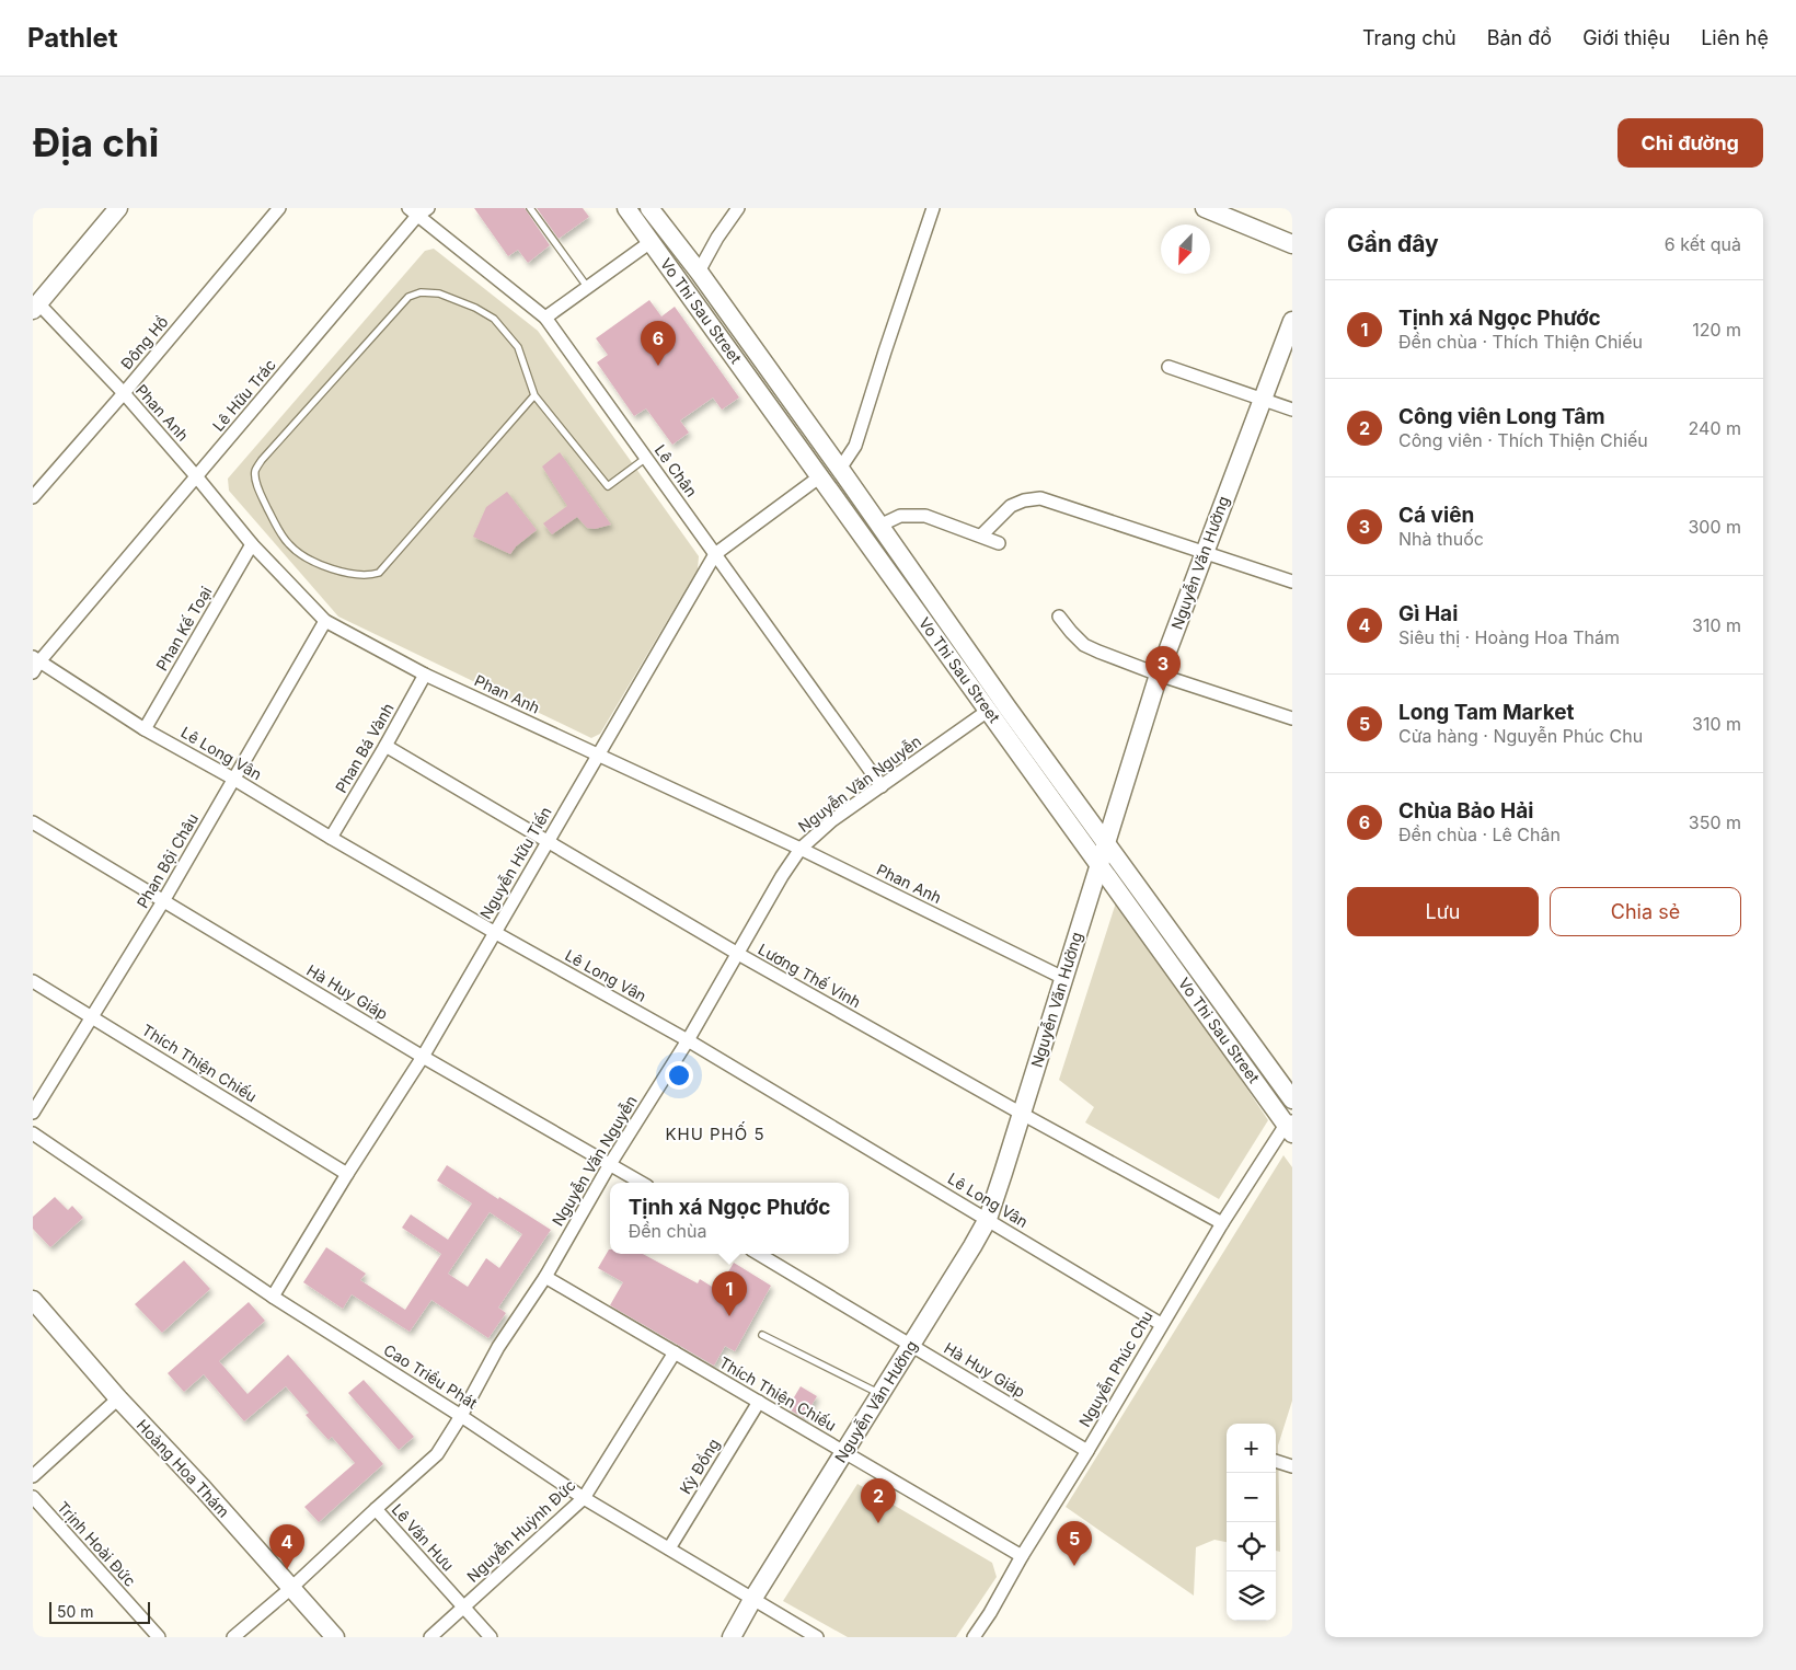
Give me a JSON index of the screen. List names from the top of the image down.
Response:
{
  "streets": {
    "main road": ["Vo Thi Sau Street", "Nguyễn Văn Hưởng", "Hoàng Hoa Thám"],
    "street": [
      "Đông Hồ",
      "Lê Hữu Trác",
      "Phan Anh",
      "Lê Chân",
      "Phan Kế Toại",
      "Phan Bá Vành",
      "Lê Long Vân",
      "Nguyễn Văn Nguyễn",
      "Phan Bội Châu",
      "Nguyễn Hữu Tiến",
      "Lương Thế Vinh",
      "Hà Huy Giáp",
      "Thích Thiện Chiếu",
      "Nguyễn Phúc Chu",
      "Cao Triều Phát",
      "Kỳ Đồng",
      "Nguyễn Huỳnh Đức",
      "Lê Văn Hưu",
      "Trịnh Hoài Đức"
    ]
  },
  "crossings": [
    ["Vo Thi Sau Street", "Nguyễn Văn Hưởng"],
    ["Vo Thi Sau Street", "Nguyễn Văn Nguyễn"],
    ["Vo Thi Sau Street", "Nguyễn Hữu Tiến"],
    ["Vo Thi Sau Street", "Nguyễn Phúc Chu"],
    ["Đông Hồ", "Phan Anh"],
    ["Lê Hữu Trác", "Phan Anh"],
    ["Lê Hữu Trác", "Lê Chân"],
    ["Lê Hữu Trác", "Lê Long Vân"],
    ["Phan Anh", "Nguyễn Văn Hưởng"],
    ["Phan Anh", "Phan Kế Toại"],
    ["Phan Anh", "Phan Bá Vành"],
    ["Phan Anh", "Nguyễn Văn Nguyễn"],
    ["Phan Anh", "Phan Bội Châu"],
    ["Phan Anh", "Nguyễn Hữu Tiến"],
    ["Lê Chân", "Nguyễn Văn Nguyễn"],
    ["Lê Chân", "Nguyễn Hữu Tiến"],
    ["Nguyễn Văn Hưởng", "Lê Long Vân"],
    ["Nguyễn Văn Hưởng", "Lương Thế Vinh"],
    ["Nguyễn Văn Hưởng", "Hà Huy Giáp"],
    ["Nguyễn Văn Hưởng", "Thích Thiện Chiếu"],
    ["Nguyễn Văn Hưởng", "Cao Triều Phát"],
    ["Phan Kế Toại", "Lê Long Vân"],
    ["Phan Bá Vành", "Lê Long Vân"],
    ["Phan Bá Vành", "Lương Thế Vinh"],
    ["Lê Long Vân", "Nguyễn Văn Nguyễn"],
    ["Lê Long Vân", "Phan Bội Châu"],
    ["Lê Long Vân", "Nguyễn Hữu Tiến"],
    ["Lê Long Vân", "Nguyễn Phúc Chu"],
    ["Nguyễn Văn Nguyễn", "Lương Thế Vinh"],
    ["Nguyễn Văn Nguyễn", "Hà Huy Giáp"],
    ["Nguyễn Văn Nguyễn", "Thích Thiện Chiếu"],
    ["Nguyễn Văn Nguyễn", "Cao Triều Phát"],
    ["Nguyễn Văn Nguyễn", "Hoàng Hoa Thám"],
    ["Nguyễn Văn Nguyễn", "Lê Văn Hưu"],
    ["Phan Bội Châu", "Hà Huy Giáp"],
    ["Phan Bội Châu", "Thích Thiện Chiếu"],
    ["Nguyễn Hữu Tiến", "Lương Thế Vinh"],
    ["Nguyễn Hữu Tiến", "Hà Huy Giáp"],
    ["Nguyễn Hữu Tiến", "Thích Thiện Chiếu"],
    ["Nguyễn Hữu Tiến", "Cao Triều Phát"],
    ["Lương Thế Vinh", "Nguyễn Phúc Chu"],
    ["Hà Huy Giáp", "Nguyễn Phúc Chu"],
    ["Thích Thiện Chiếu", "Nguyễn Phúc Chu"],
    ["Thích Thiện Chiếu", "Kỳ Đồng"],
    ["Thích Thiện Chiếu", "Nguyễn Huỳnh Đức"],
    ["Cao Triều Phát", "Kỳ Đồng"],
    ["Cao Triều Phát", "Nguyễn Huỳnh Đức"],
    ["Nguyễn Huỳnh Đức", "Lê Văn Hưu"]
  ],
  "districts": ["KHU PHỐ 5"],
  "scale_bar": "50 m",
  "north": "bottom left",
  "page": {
    "header": "Pathlet",
    "nav": [
      "Trang chủ",
      "Bản đồ",
      "Giới thiệu",
      "Liên hệ"
    ],
    "buttons": [
      "Chỉ đường",
      ["Lưu", "Chia sẻ"]
    ],
    "title": "Địa chỉ",
    "heading": ["Gần đây", "6 kết quả"],
    "list": [
      {
        "mark": "1",
        "name": "Tịnh xá Ngọc Phước",
        "note": "Đền chùa · Thích Thiện Chiếu",
        "value": "120 m"
      },
      {
        "mark": "2",
        "name": "Công viên Long Tâm",
        "note": "Công viên · Thích Thiện Chiếu",
        "value": "240 m"
      },
      {
        "mark": "3",
        "name": "Cá viên",
        "note": "Nhà thuốc",
        "value": "300 m"
      },
      {
        "mark": "4",
        "name": "Gì Hai",
        "note": "Siêu thị · Hoàng Hoa Thám",
        "value": "310 m"
      },
      {
        "mark": "5",
        "name": "Long Tam Market",
        "note": "Cửa hàng · Nguyễn Phúc Chu",
        "value": "310 m"
      },
      {
        "mark": "6",
        "name": "Chùa Bảo Hải",
        "note": "Đền chùa · Lê Chân",
        "value": "350 m"
      }
    ],
    "pins": [
      "6",
      "3",
      "1",
      "2",
      "5",
      "4"
    ],
    "popup": ["Tịnh xá Ngọc Phước", "Đền chùa"],
    "map_buttons": ["+", "−"],
    "scale": "50 m"
  }
}
